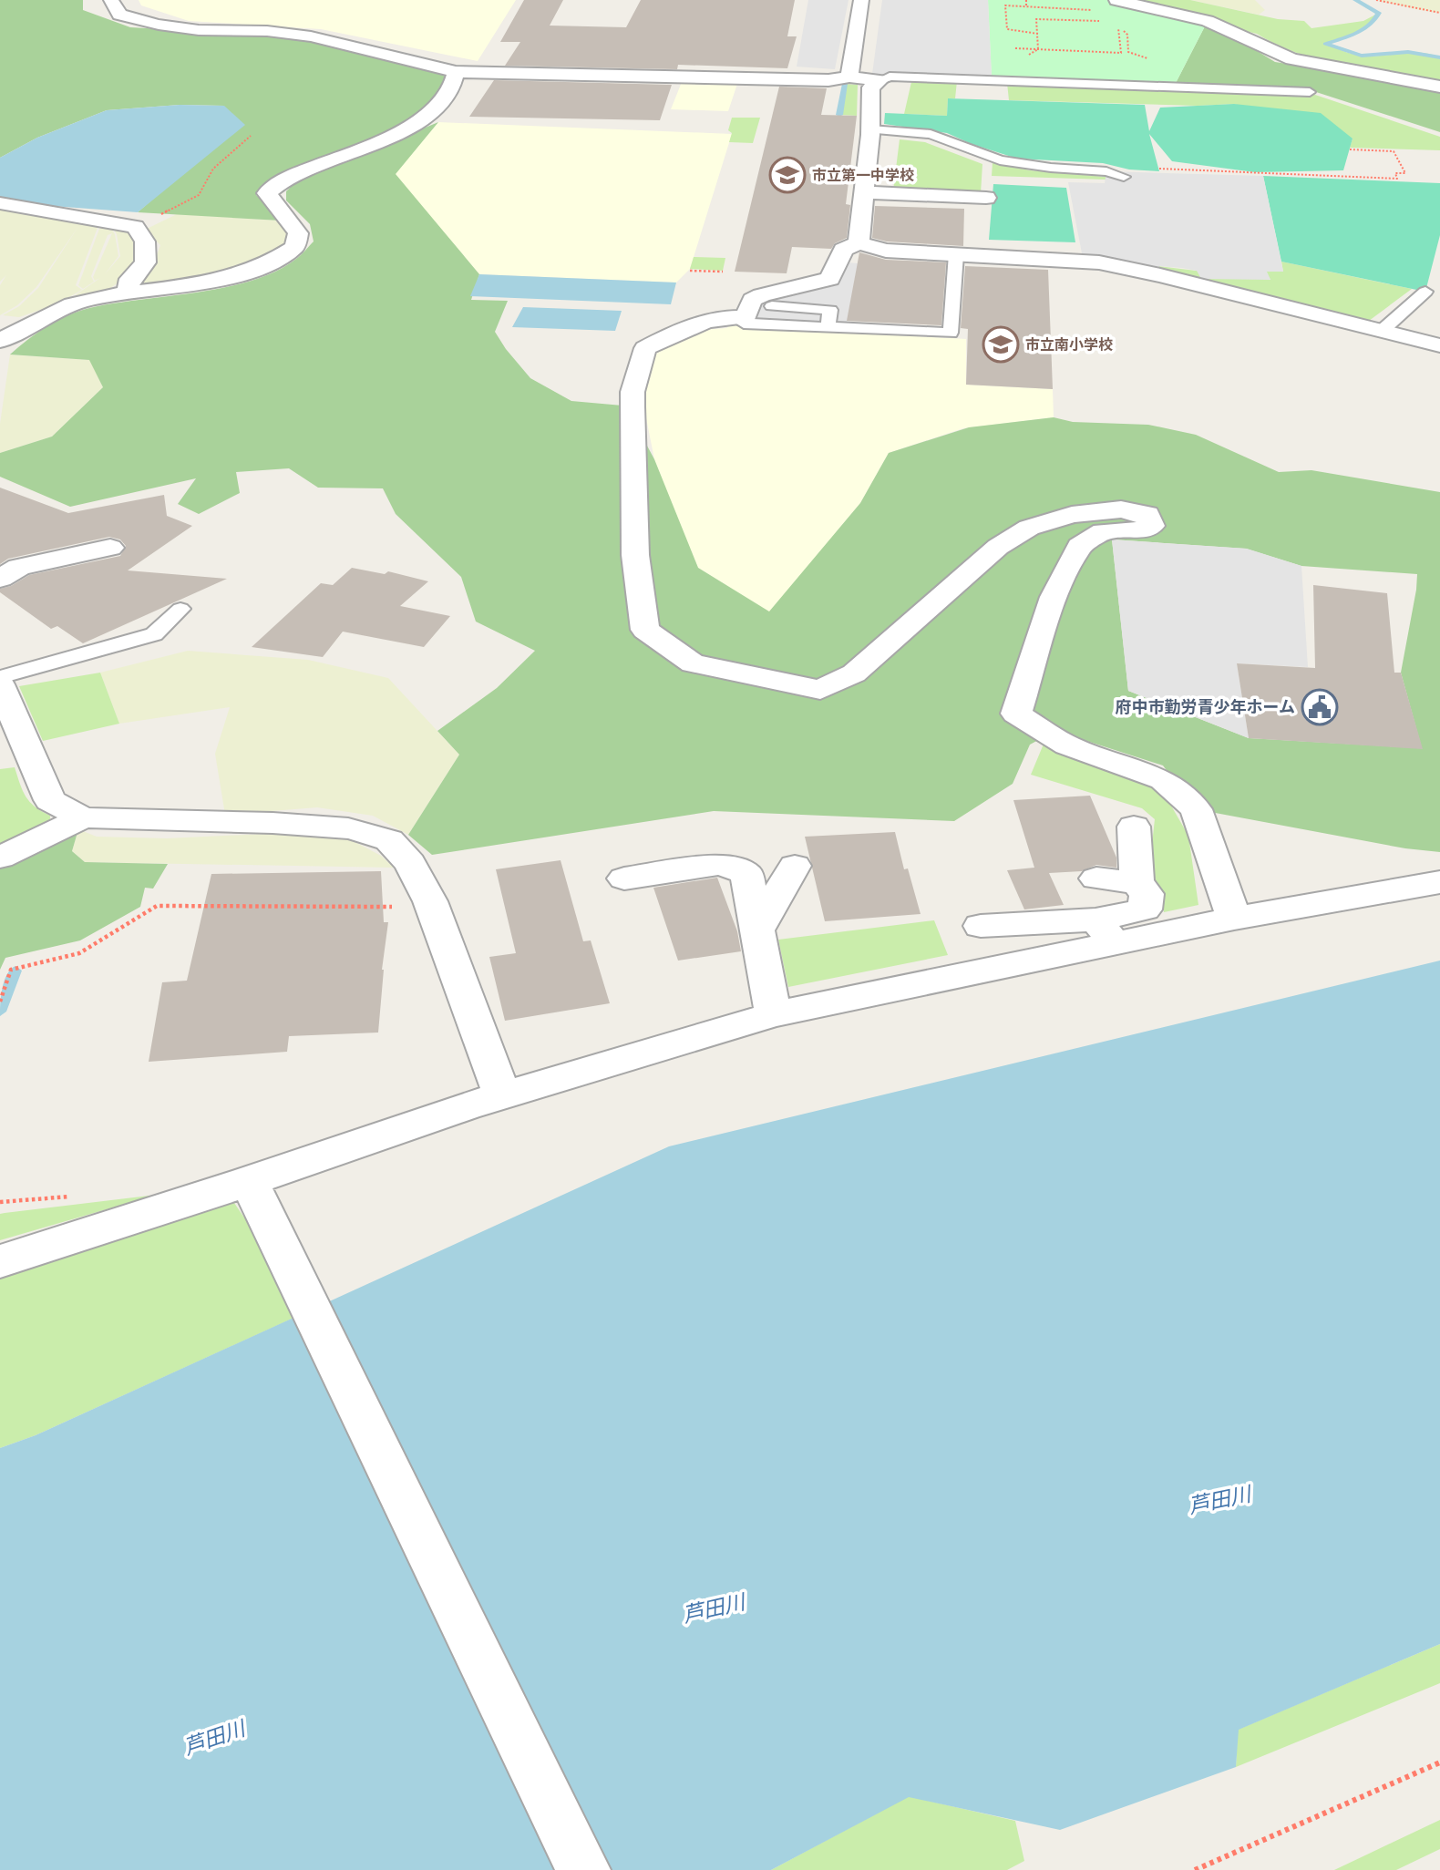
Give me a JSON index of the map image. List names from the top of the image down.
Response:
{
  "water": ["芦田川"],
  "places": {
    "school or university": ["市立第一中学校", "市立南小学校"],
    "public building": ["府中市勤労青少年ホーム"]
  }
}
